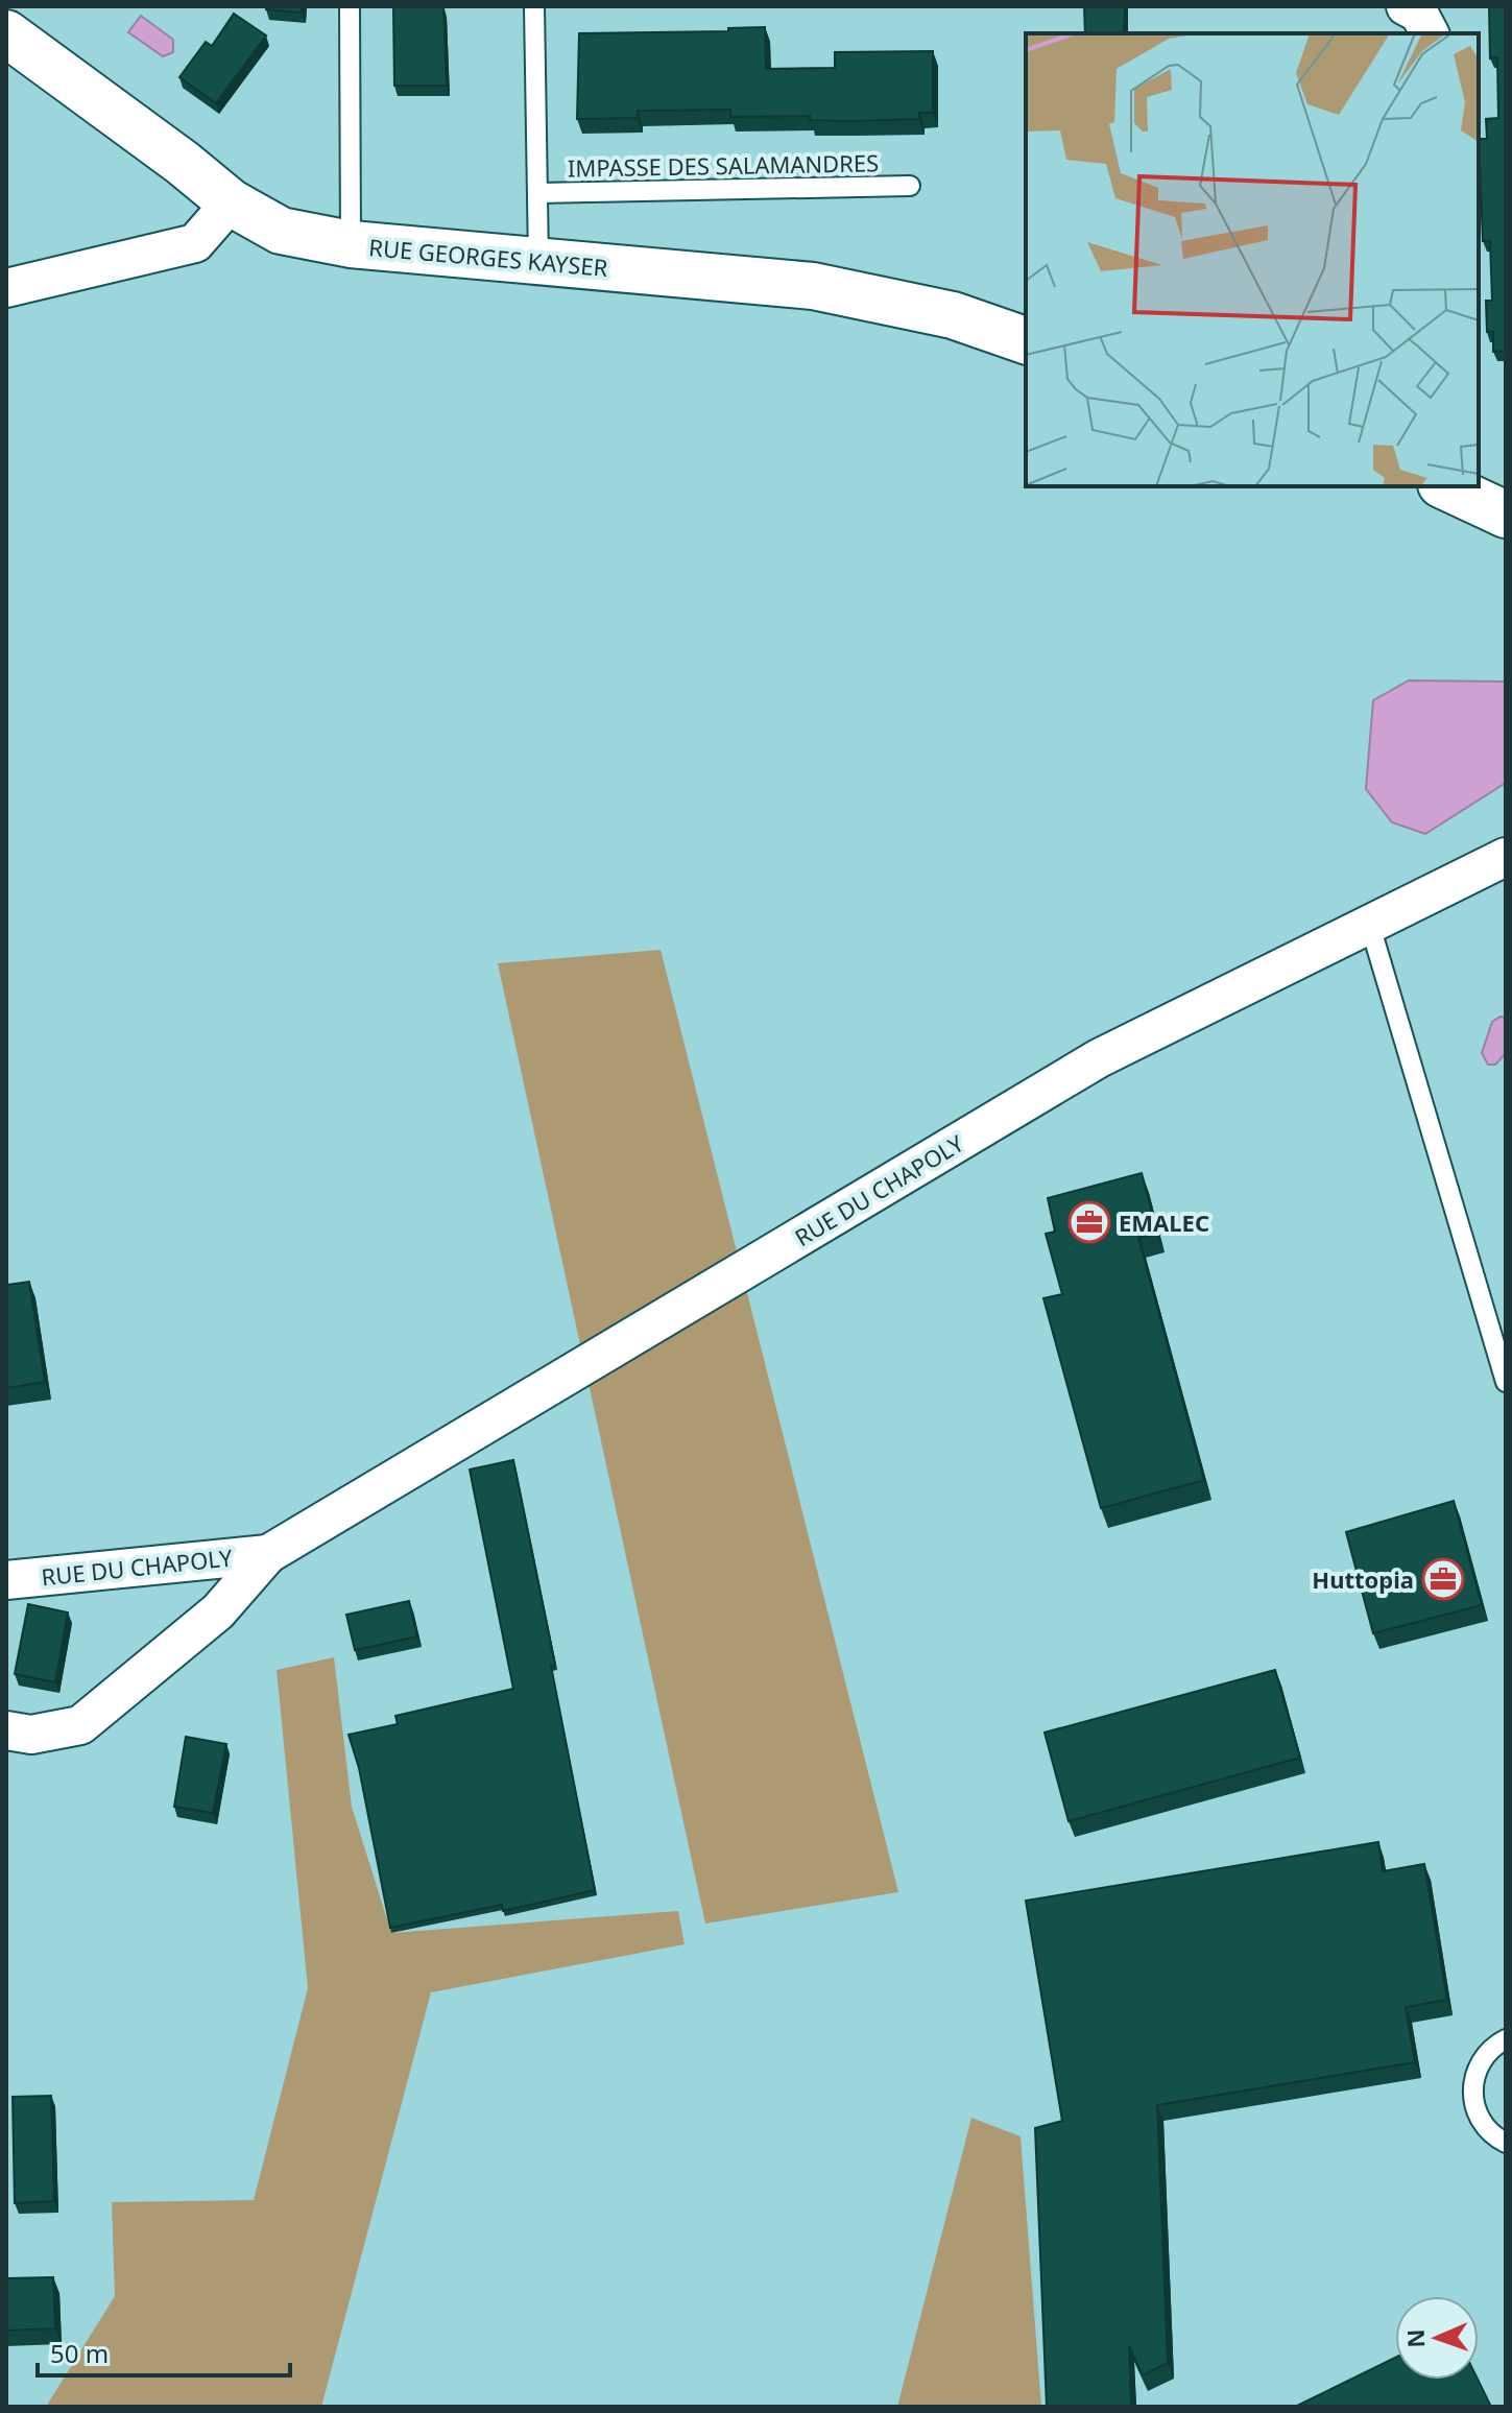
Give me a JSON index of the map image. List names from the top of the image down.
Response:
{
  "streets": {
    "street": ["RUE GEORGES KAYSER", "RUE DU CHAPOLY"],
    "lane": ["IMPASSE DES SALAMANDRES"]
  },
  "places": {
    "office": ["EMALEC", "Huttopia"]
  },
  "scale_bar": "50 m",
  "north": "left"
}
